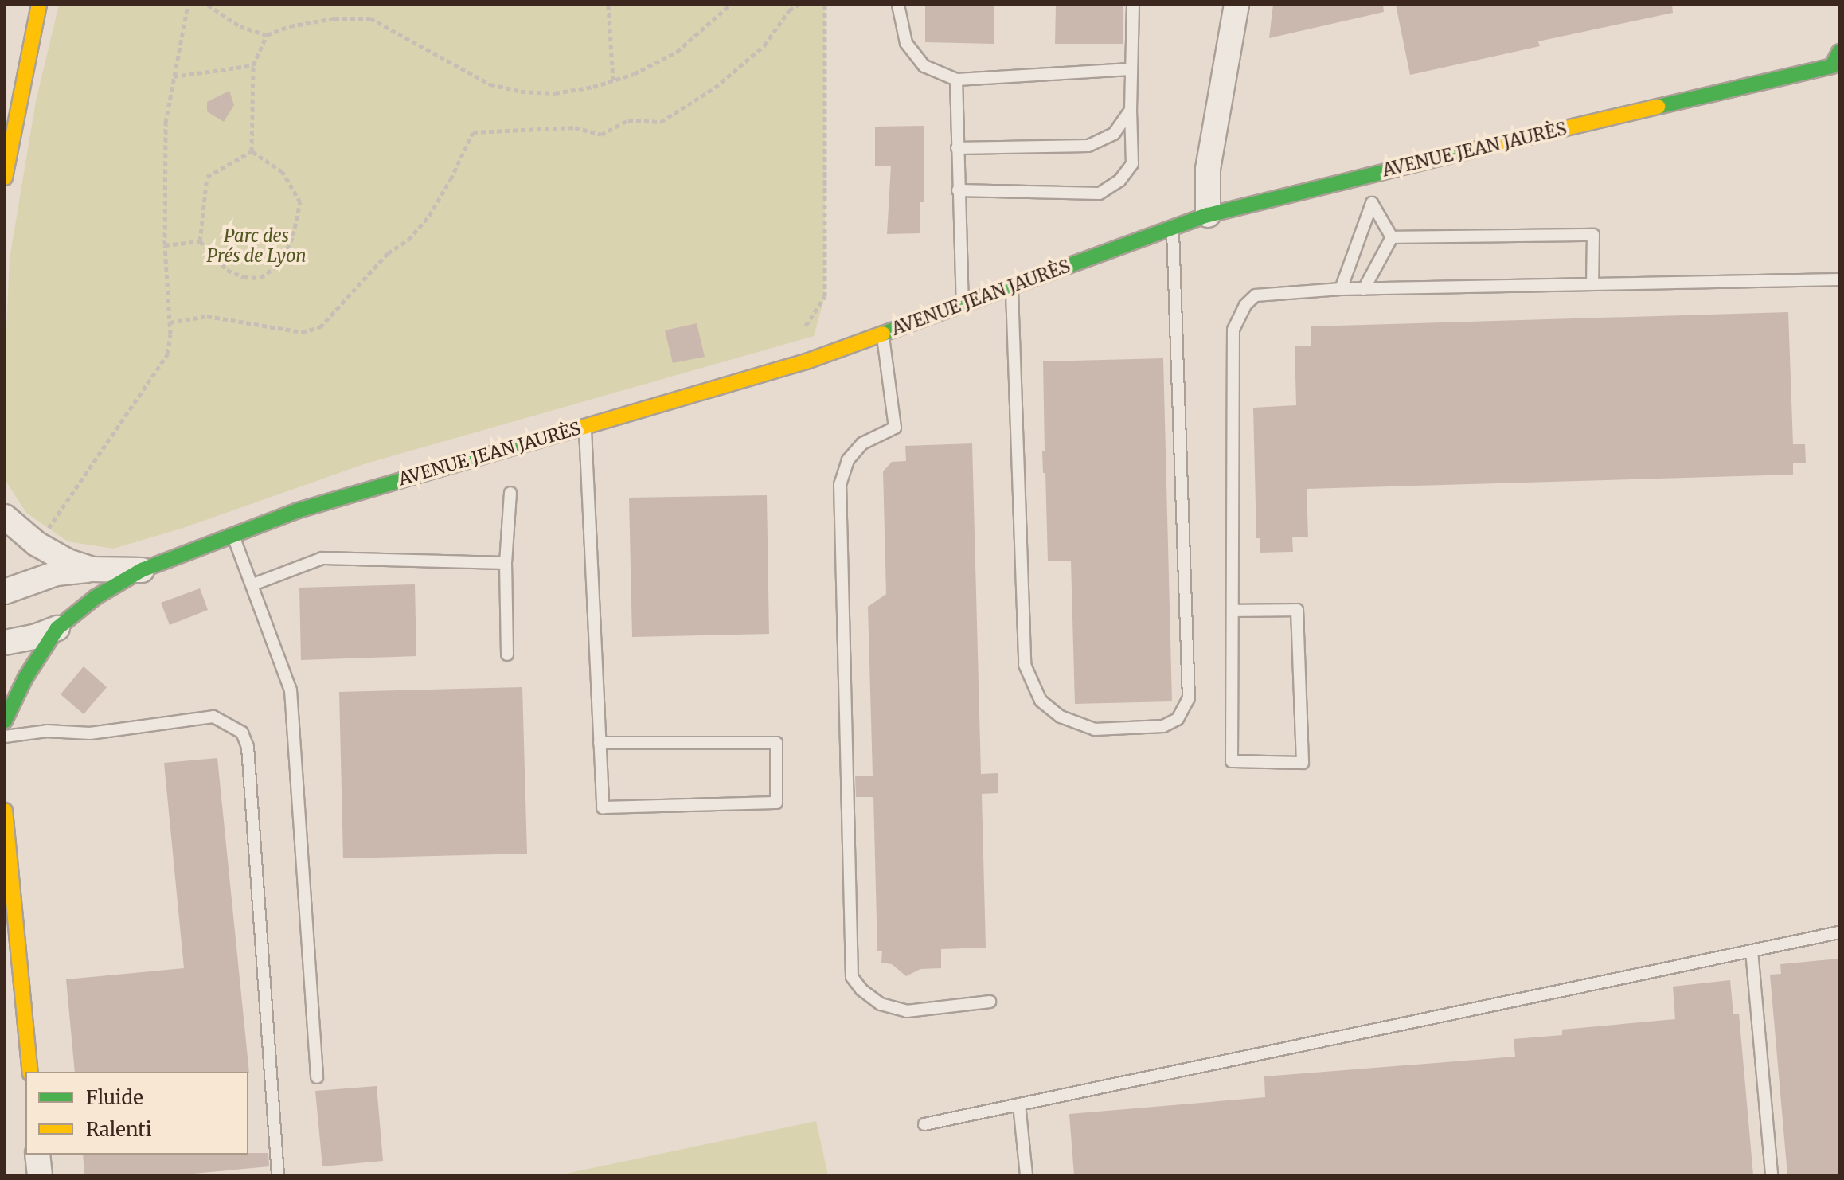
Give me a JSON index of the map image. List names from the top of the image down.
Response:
{
  "streets": {
    "street": ["AVENUE JEAN JAURÈS"]
  },
  "parks": ["Parc des Prés de Lyon"],
  "legend": ["Fluide", "Ralenti"]
}
